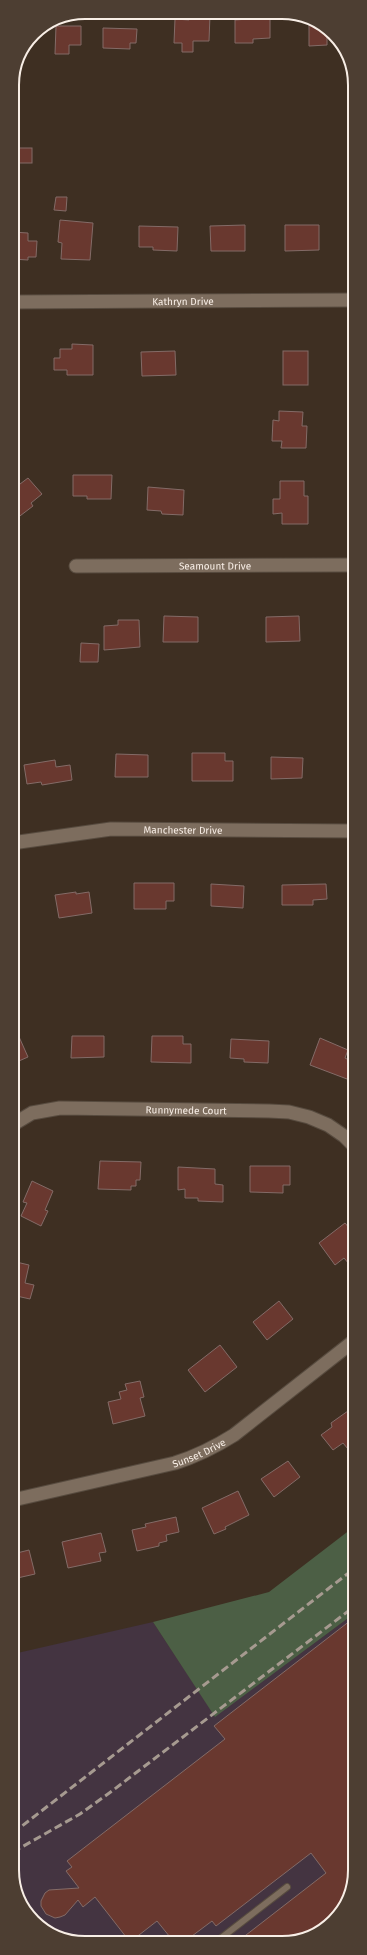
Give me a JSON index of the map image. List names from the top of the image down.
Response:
{
  "streets": {
    "street": [
      "Kathryn Drive",
      "Seamount Drive",
      "Manchester Drive",
      "Runnymede Court",
      "Sunset Drive"
    ]
  }
}
